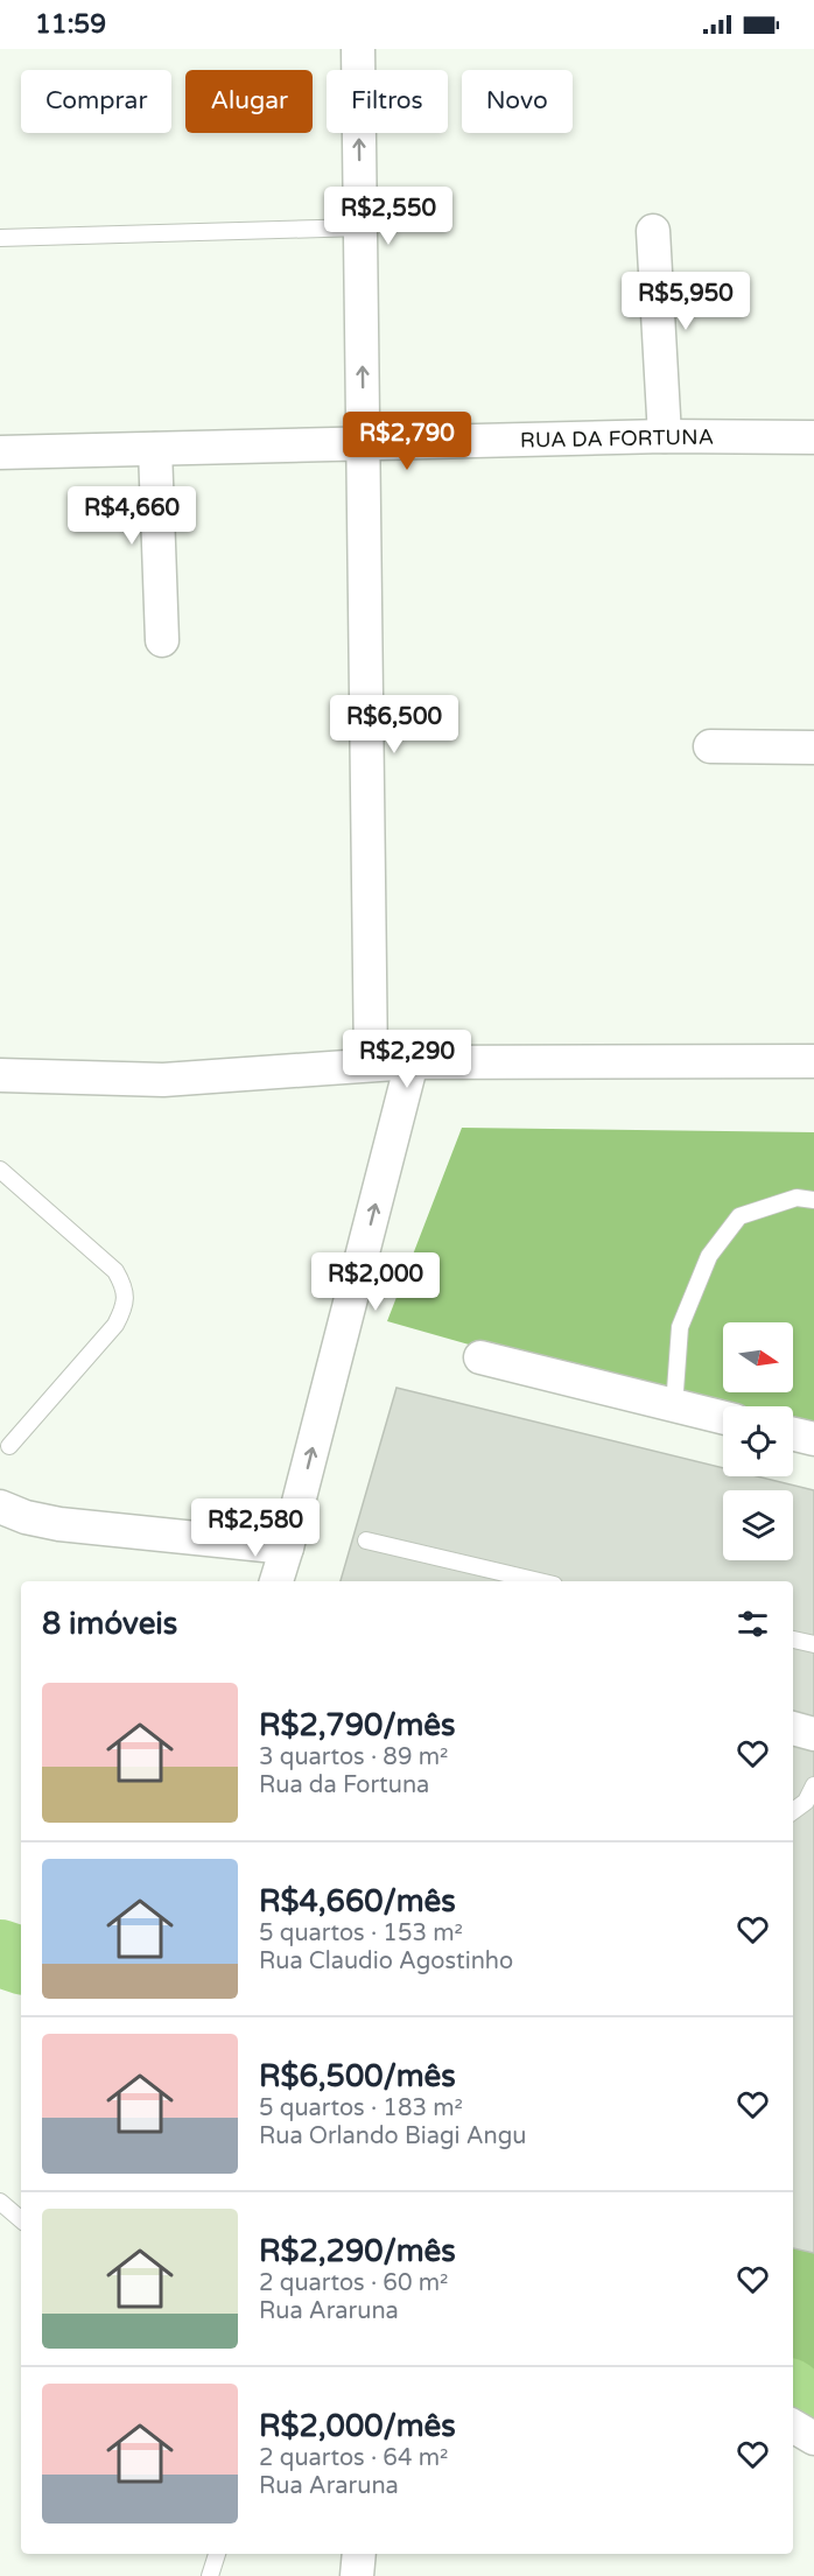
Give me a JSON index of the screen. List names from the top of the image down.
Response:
{
  "streets": {
    "street": ["RUA DA FORTUNA"]
  },
  "north": "right",
  "page": {
    "status": "11:59",
    "chip": [
      "Comprar",
      "Alugar",
      "Filtros",
      "Novo"
    ],
    "price": [
      "R$2,550",
      "R$5,950",
      "R$2,790",
      "R$4,660",
      "R$6,500",
      "R$2,290",
      "R$2,000",
      "R$2,580"
    ],
    "heading": "8 imóveis",
    "list": [
      {
        "name": "R$2,790/mês",
        "note": "3 quartos · 89 m² · Rua da Fortuna"
      },
      {
        "name": "R$4,660/mês",
        "note": "5 quartos · 153 m² · Rua Claudio Agostinho"
      },
      {
        "name": "R$6,500/mês",
        "note": "5 quartos · 183 m² · Rua Orlando Biagi Angu"
      },
      {
        "name": "R$2,290/mês",
        "note": "2 quartos · 60 m² · Rua Araruna"
      },
      {
        "name": "R$2,000/mês",
        "note": "2 quartos · 64 m² · Rua Araruna"
      }
    ]
  }
}
